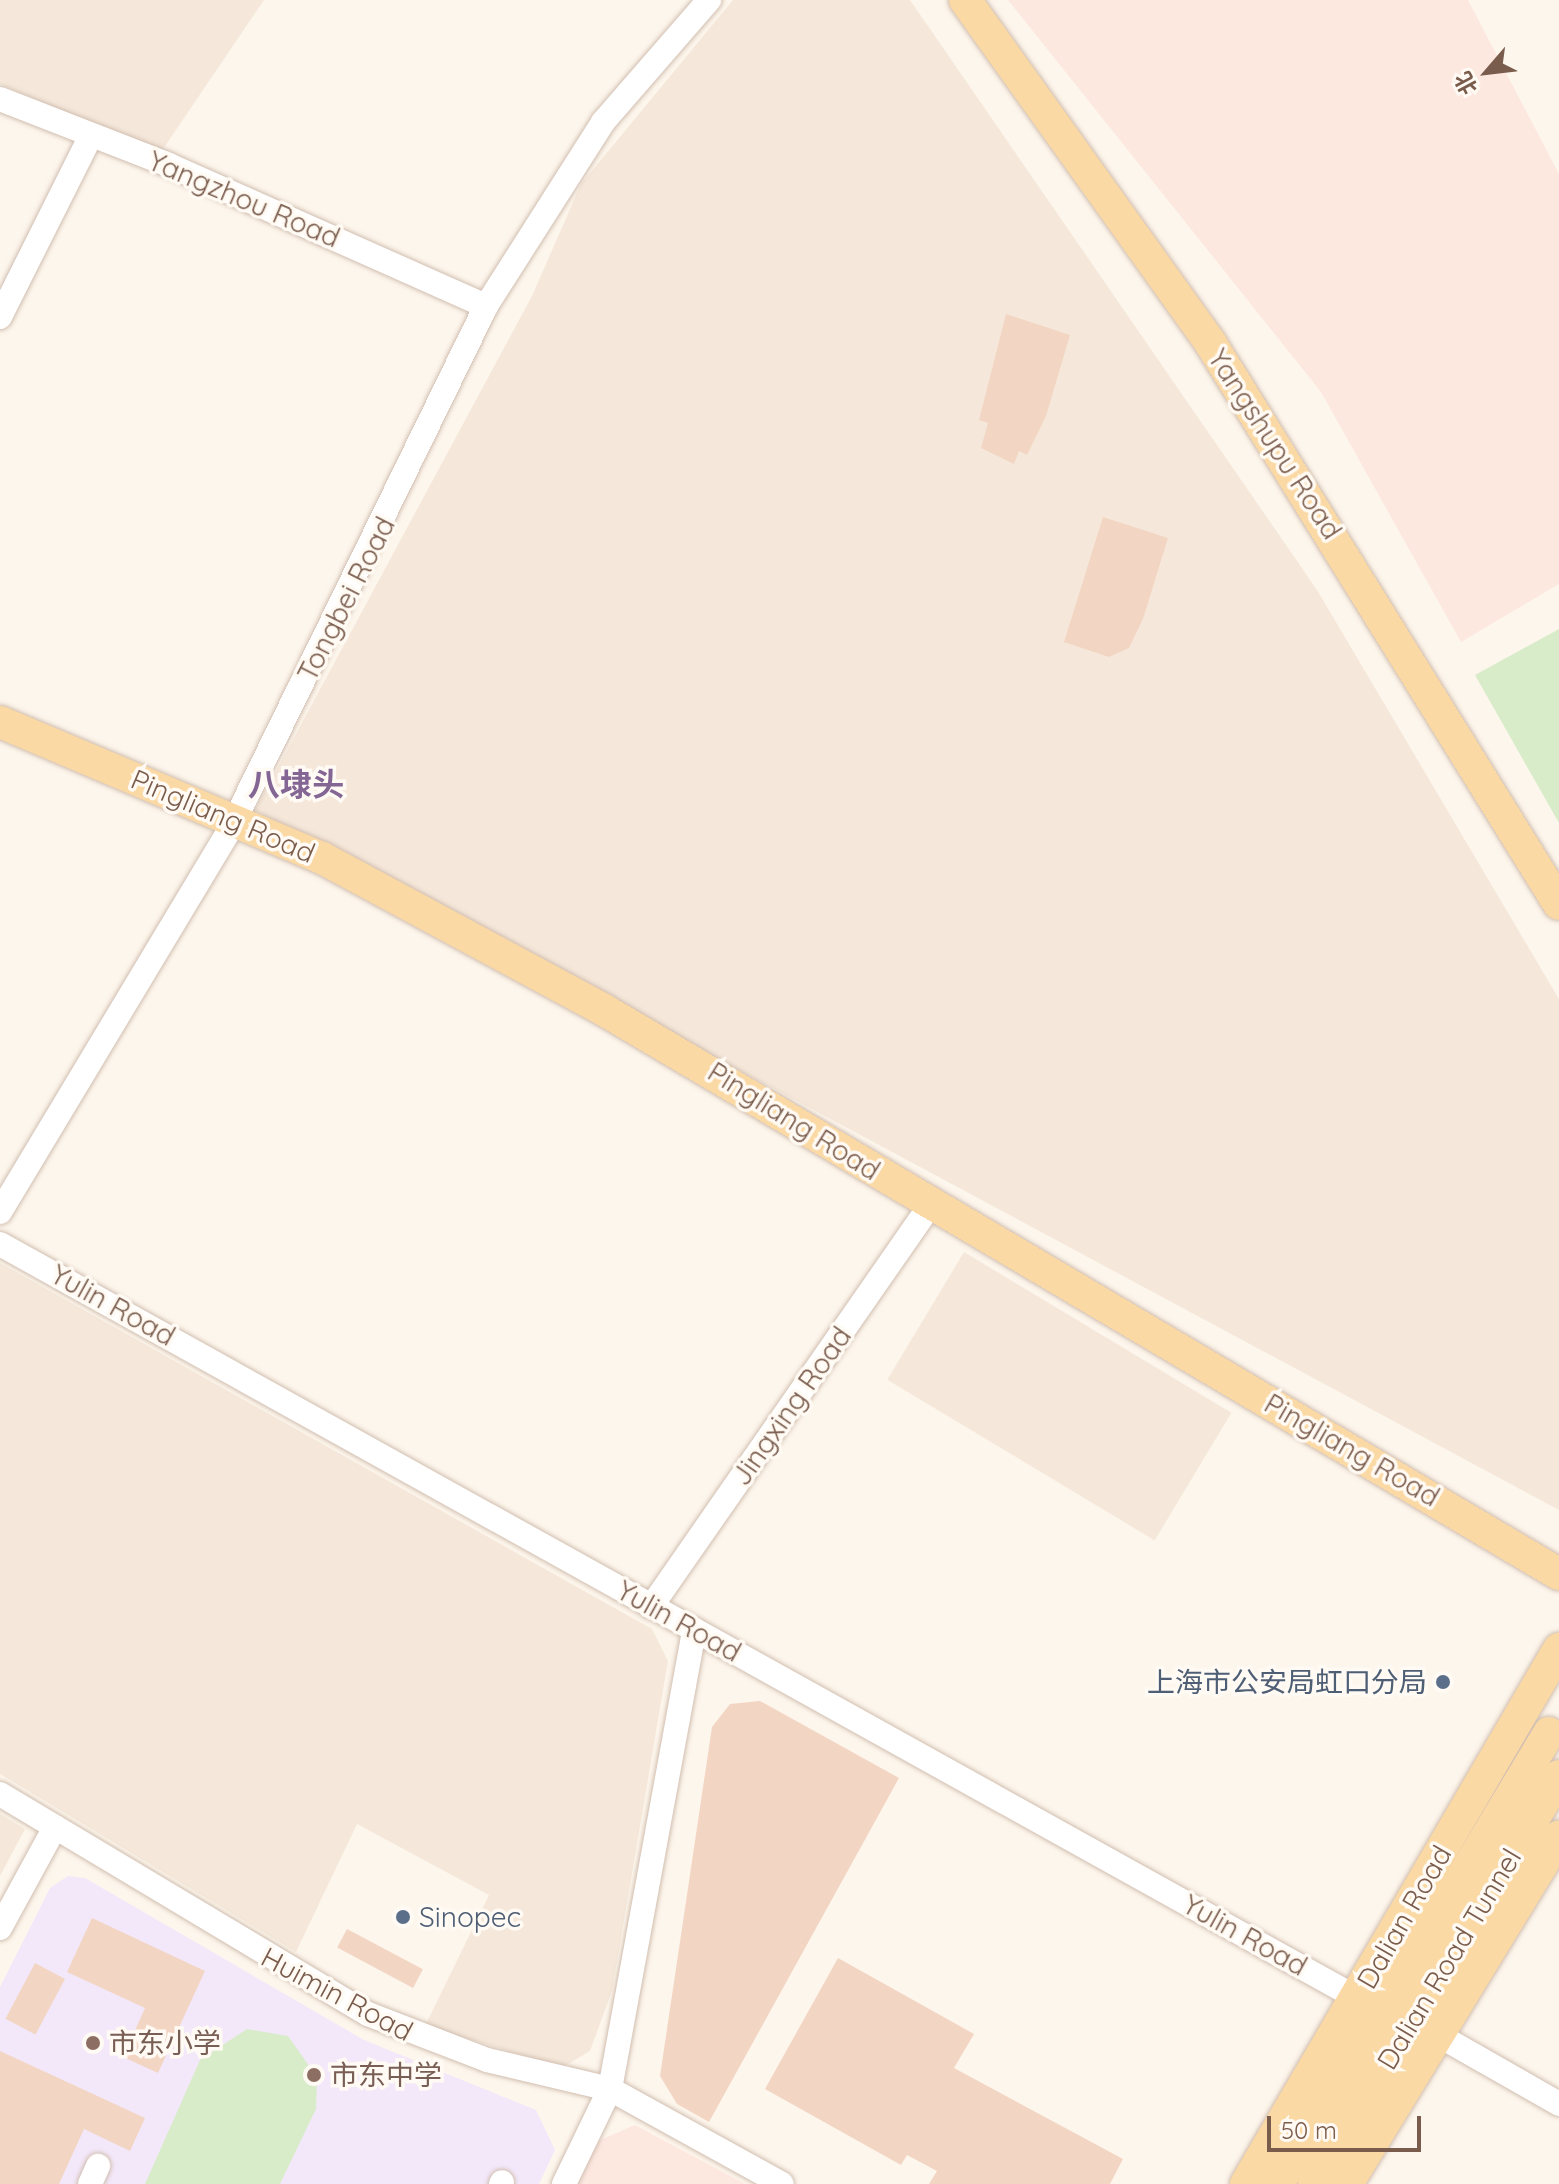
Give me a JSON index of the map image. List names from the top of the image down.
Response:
{
  "streets": {
    "main road": [
      "Yangshupu Road",
      "Pingliang Road",
      "Dalian Road",
      "Dalian Road Tunnel"
    ],
    "street": [
      "Yangzhou Road",
      "Tongbei Road",
      "Yulin Road",
      "Jingxing Road",
      "Huimin Road"
    ]
  },
  "crossings": [
    ["Yangzhou Road", "Tongbei Road"],
    ["Tongbei Road", "Pingliang Road"],
    ["Pingliang Road", "Jingxing Road"],
    ["Yulin Road", "Jingxing Road"],
    ["Yulin Road", "Dalian Road"]
  ],
  "districts": ["八埭头"],
  "places": [
    "上海市公安局虹口分局",
    "Sinopec",
    "市东小学",
    "市东中学"
  ],
  "scale_bar": "50 m",
  "north": "bottom left"
}
